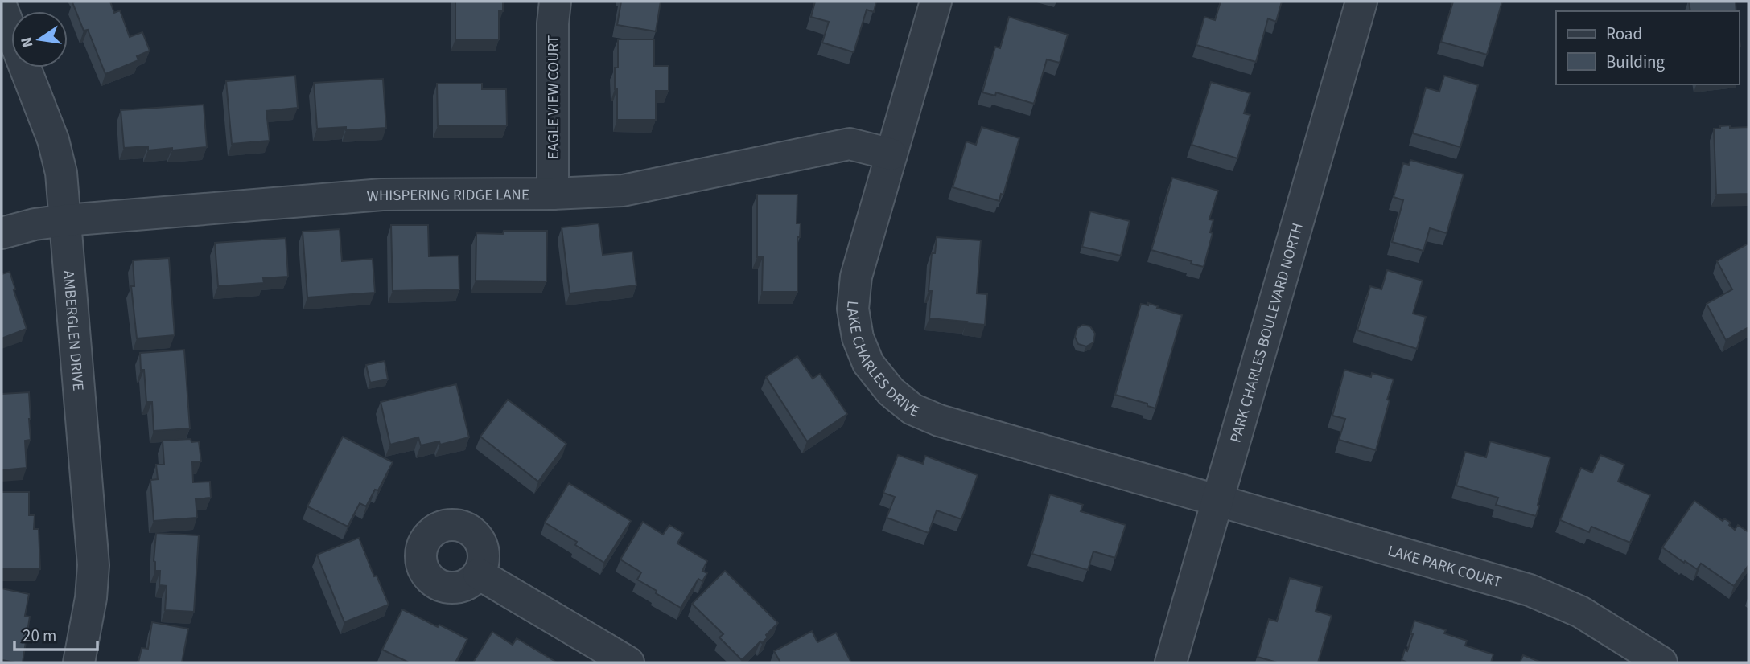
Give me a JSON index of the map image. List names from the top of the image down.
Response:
{
  "streets": {
    "street": [
      "EAGLE VIEW COURT",
      "WHISPERING RIDGE LANE",
      "AMBERGLEN DRIVE",
      "PARK CHARLES BOULEVARD NORTH",
      "LAKE CHARLES DRIVE",
      "LAKE PARK COURT"
    ]
  },
  "crossings": [
    ["EAGLE VIEW COURT", "WHISPERING RIDGE LANE"],
    ["WHISPERING RIDGE LANE", "AMBERGLEN DRIVE"],
    ["WHISPERING RIDGE LANE", "LAKE CHARLES DRIVE"],
    ["PARK CHARLES BOULEVARD NORTH", "LAKE CHARLES DRIVE"],
    ["PARK CHARLES BOULEVARD NORTH", "LAKE PARK COURT"],
    ["LAKE CHARLES DRIVE", "LAKE PARK COURT"]
  ],
  "legend": ["Road", "Building"],
  "scale_bar": "20 m",
  "north": "left"
}
